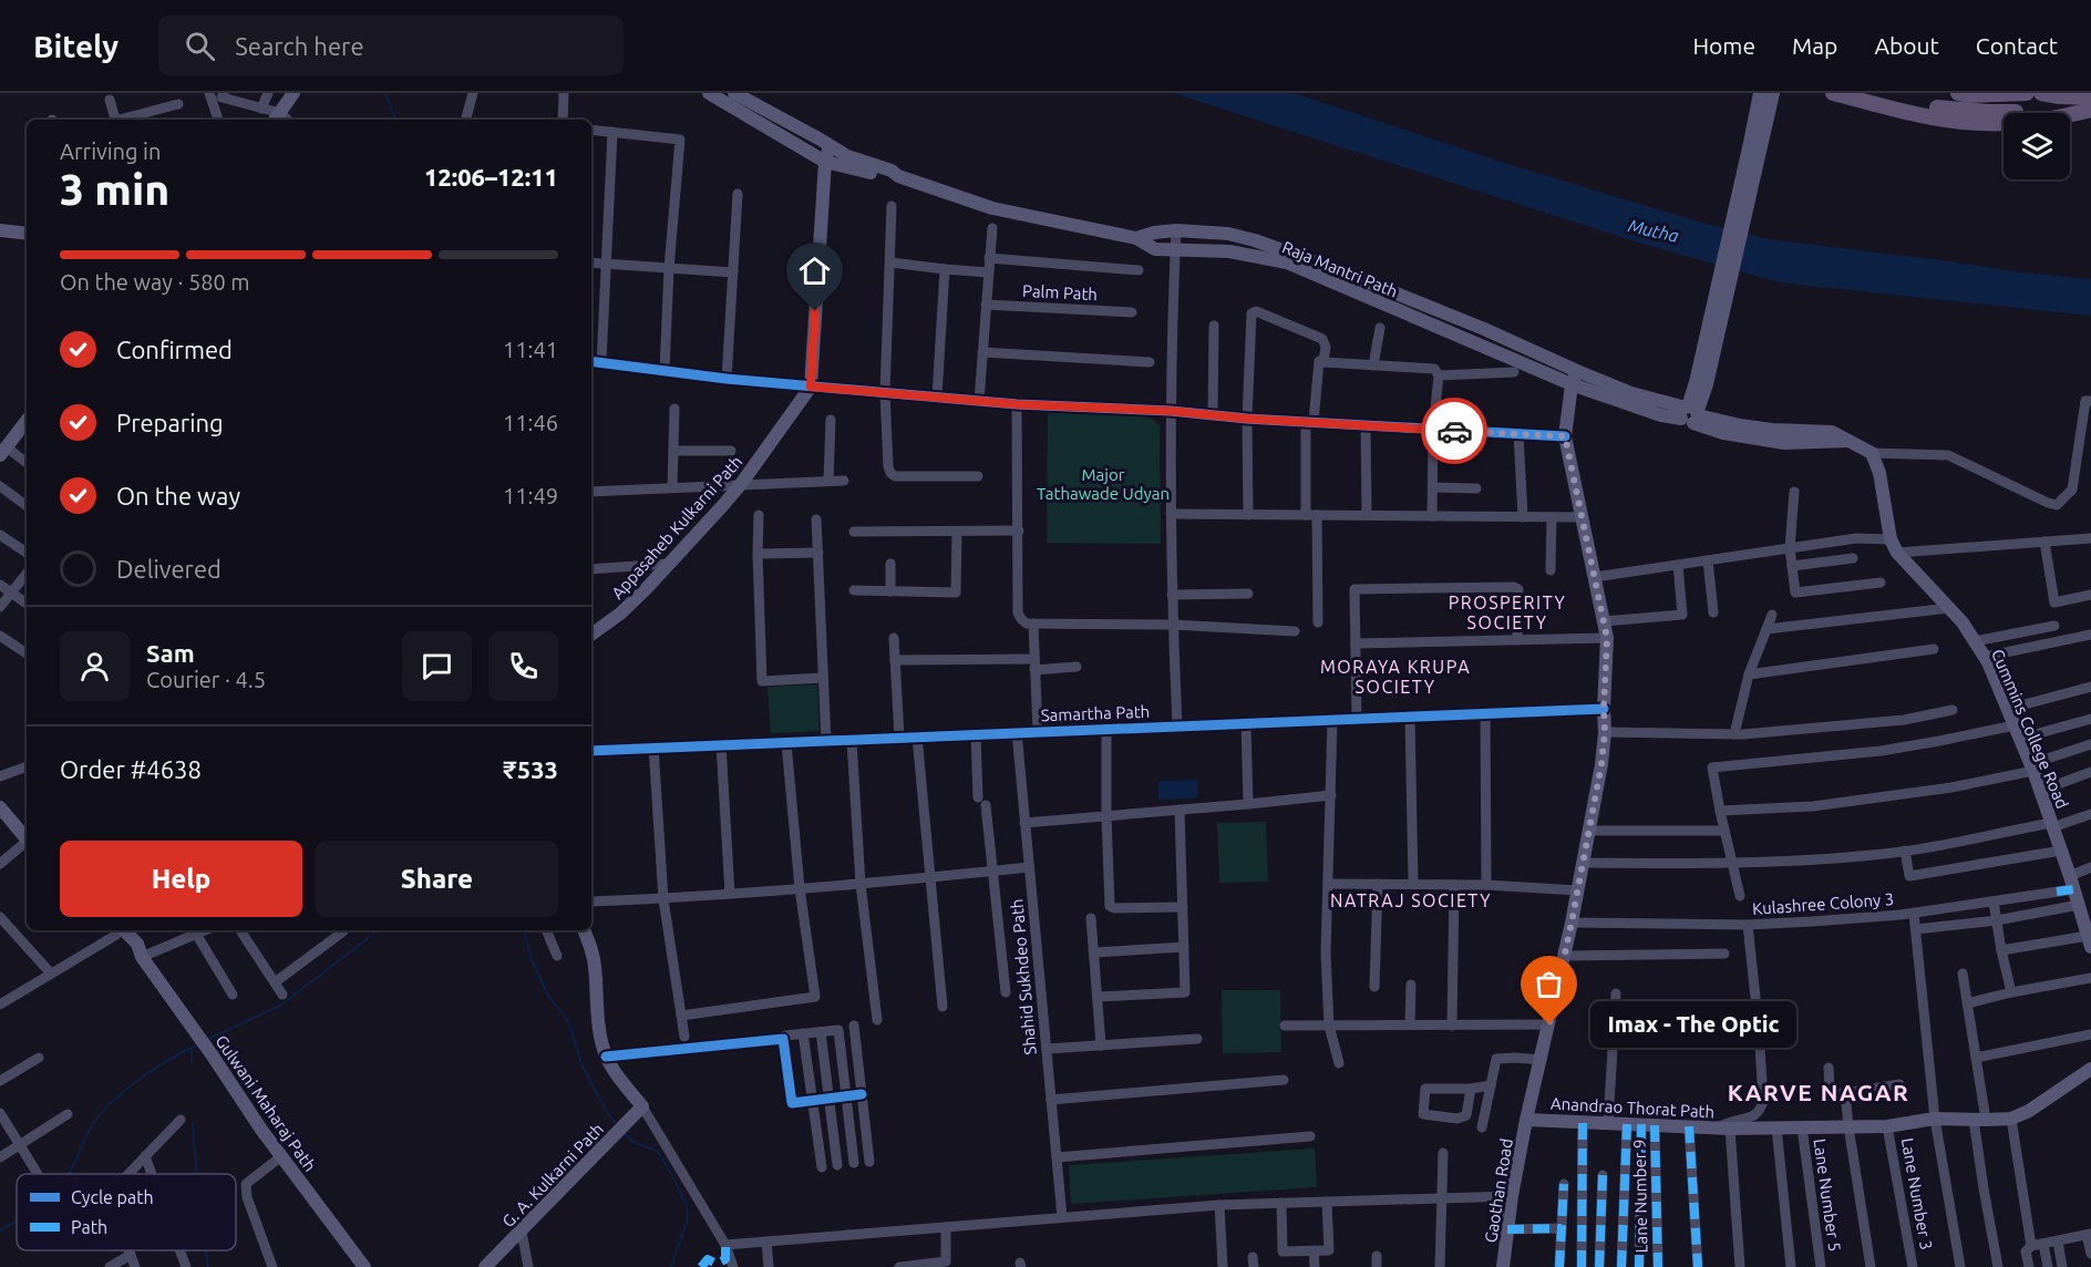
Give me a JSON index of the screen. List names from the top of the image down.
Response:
{
  "streets": {
    "street": [
      "Raja Mantri Path",
      "Palm Path",
      "Appasaheb Kulkarni Path",
      "Samartha Path",
      "Cummins College Road",
      "Kulashree Colony 3",
      "Shahid Sukhdeo Path",
      "Gulwani Maharaj Path",
      "Anandrao Thorat Path",
      "G. A. Kulkarni Path",
      "Gaothan Road",
      "Lane Number 3",
      "Lane Number 5",
      "Lane Number 9"
    ]
  },
  "crossings": [
    ["Raja Mantri Path", "Gaothan Road"],
    ["Samartha Path", "Shahid Sukhdeo Path"],
    ["Samartha Path", "Gaothan Road"],
    ["Cummins College Road", "Kulashree Colony 3"],
    ["Kulashree Colony 3", "Gaothan Road"],
    ["Anandrao Thorat Path", "Gaothan Road"],
    ["Anandrao Thorat Path", "Lane Number 3"],
    ["Anandrao Thorat Path", "Lane Number 5"],
    ["Anandrao Thorat Path", "Lane Number 9"]
  ],
  "districts": [
    "PROSPERITY SOCIETY",
    "MORAYA KRUPA SOCIETY",
    "NATRAJ SOCIETY",
    "KARVE NAGAR"
  ],
  "water": ["Mutha"],
  "parks": ["Major Tathawade Udyan"],
  "places": ["Imax - The Optic"],
  "legend": ["Cycle path", "Path"],
  "page": {
    "header": "Bitely",
    "search": "Search here",
    "nav": [
      "Home",
      "Map",
      "About",
      "Contact"
    ],
    "heading": ["3 min", "Arriving in", "12:06–12:11"],
    "panel": [
      "Sam",
      "Courier · 4.5",
      "Order #4638",
      "₹533"
    ],
    "bar": "On the way · 580 m",
    "list": [
      ["Confirmed", "11:41"],
      ["Preparing", "11:46"],
      ["On the way", "11:49"],
      "Delivered"
    ],
    "buttons": ["Help", "Share"],
    "bubble": "Imax - The Optic"
  }
}
